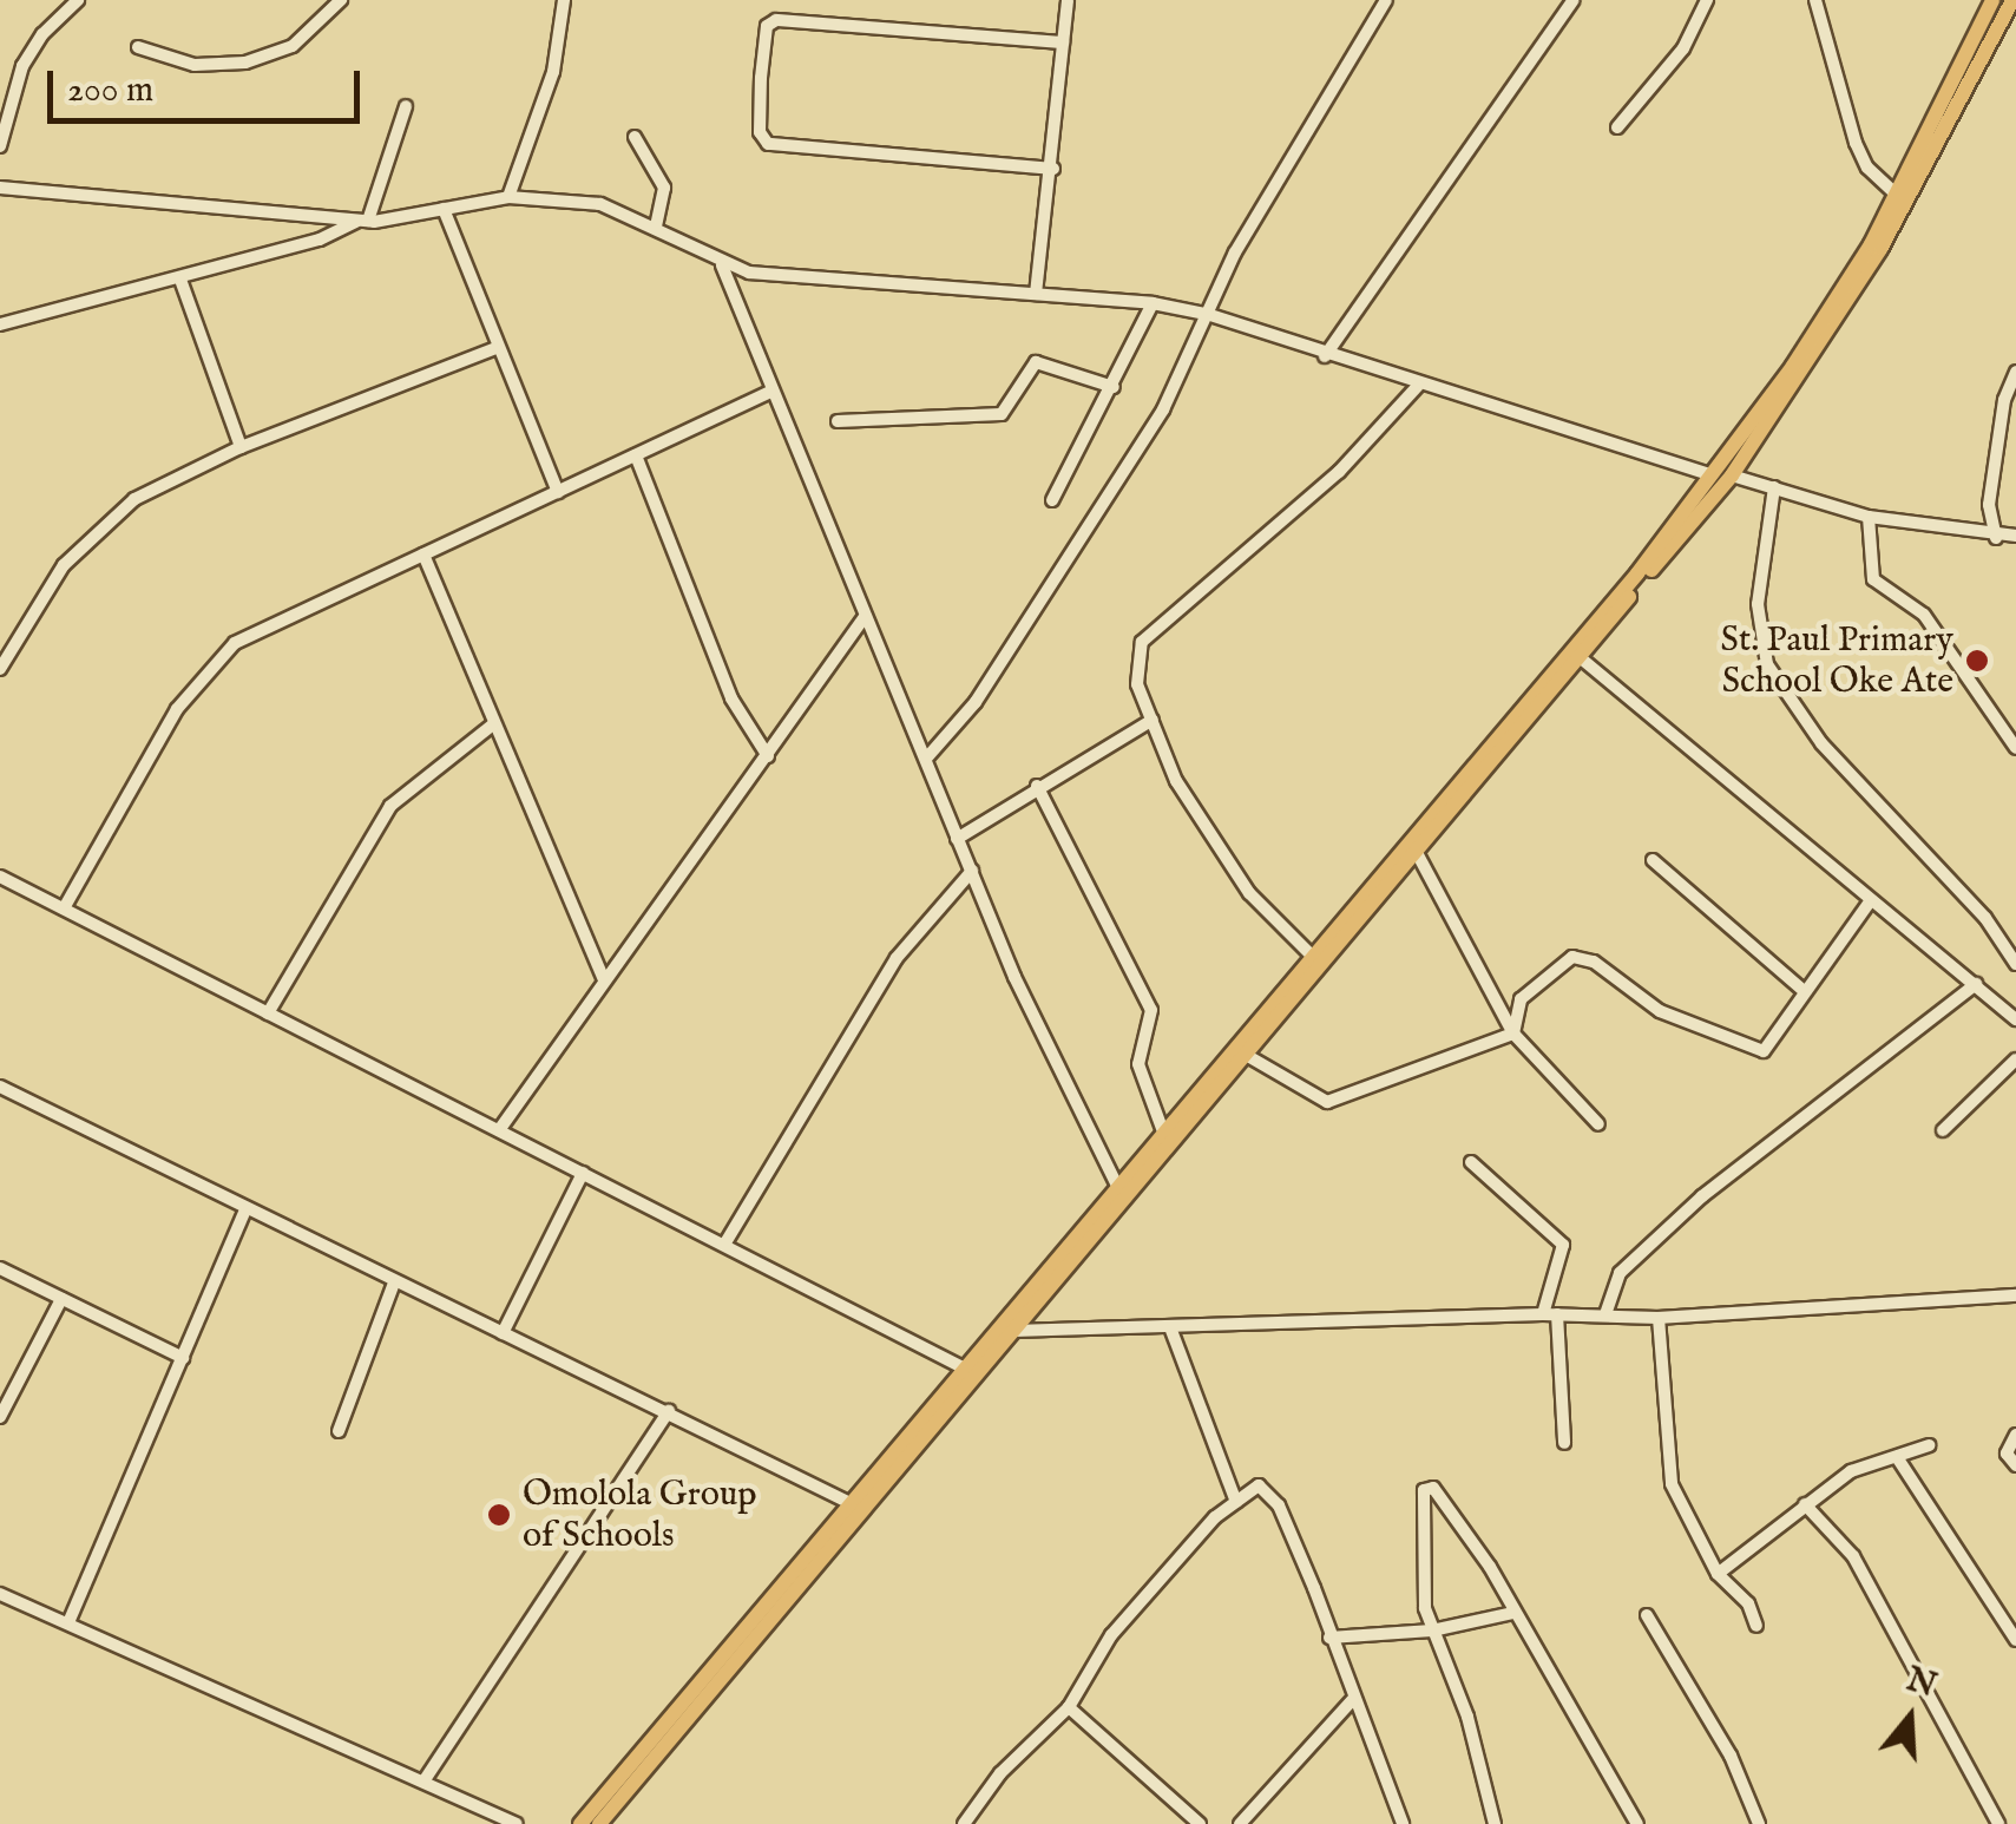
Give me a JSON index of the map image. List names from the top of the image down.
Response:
{
  "places": ["St. Paul Primary School Oke Ate", "Omolola Group of Schools"],
  "scale_bar": "200 m",
  "north": "top"
}
